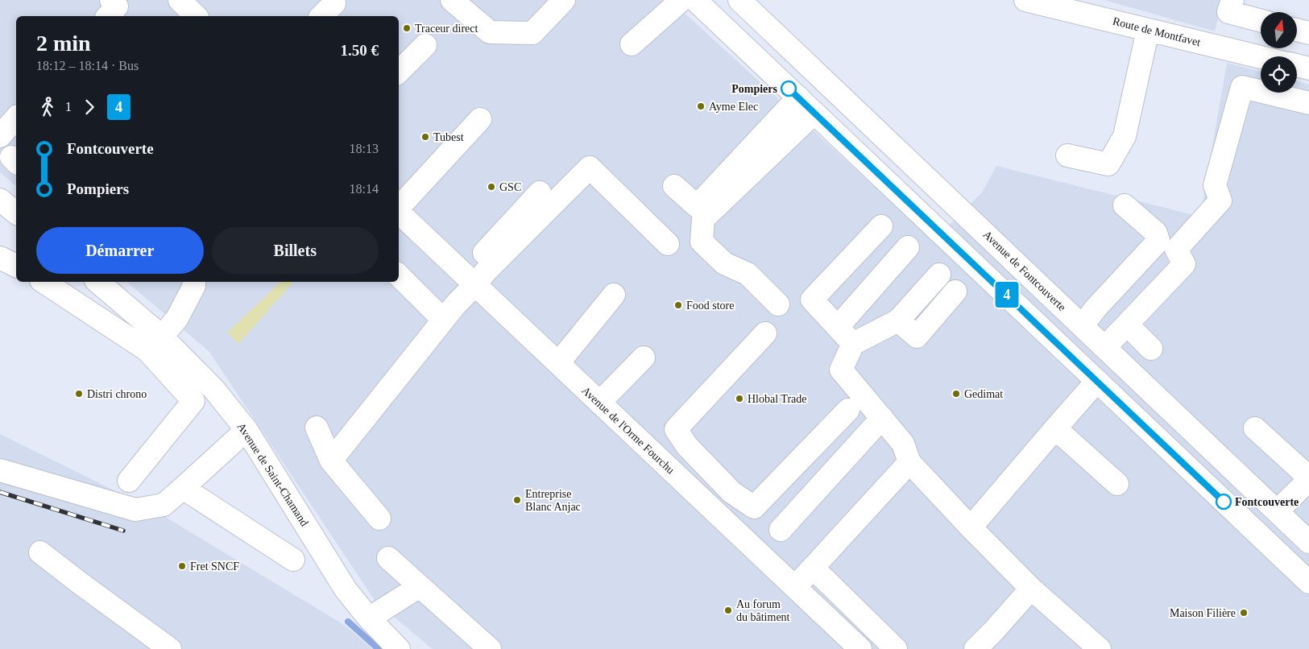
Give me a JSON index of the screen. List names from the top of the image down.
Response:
{
  "streets": {
    "main road": [
      "Route de Montfavet",
      "Avenue de Fontcouverte",
      "Avenue de l'Orme Fourchu",
      "Avenue de Saint-Chamand"
    ]
  },
  "places": [
    "Traceur direct",
    "Pompiers",
    "Ayme Elec",
    "Tubest",
    "GSC",
    "Food store",
    "Distri chrono",
    "Gedimat",
    "Hlobal Trade",
    "Entreprise Blanc Anjac",
    "Fontcouverte",
    "Fret SNCF",
    "Au forum du bâtiment",
    "Maison Filière"
  ],
  "lines": ["bus line 4"],
  "north": "top",
  "page": {
    "on_map": "4",
    "heading": ["2 min", "18:12 – 18:14 · Bus", "1.50 €"],
    "legs": ["1", "4"],
    "list": [
      {
        "name": "Fontcouverte",
        "value": "18:13"
      },
      {
        "name": "Pompiers",
        "value": "18:14"
      }
    ],
    "buttons": ["Démarrer", "Billets"]
  }
}
